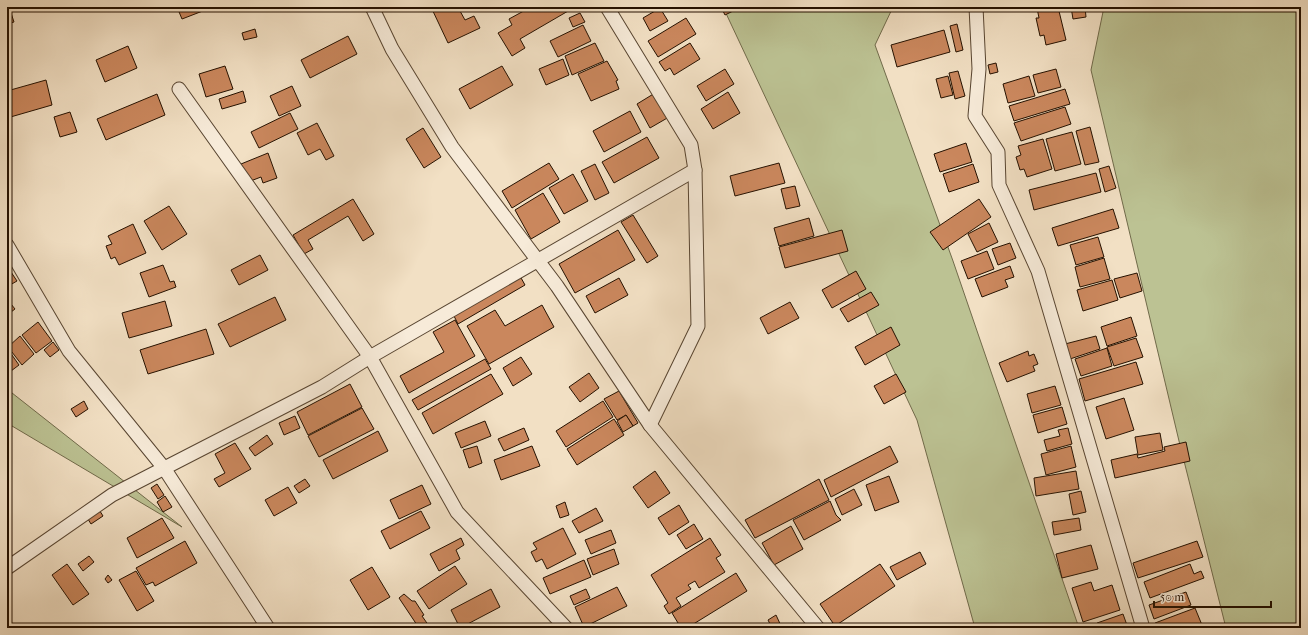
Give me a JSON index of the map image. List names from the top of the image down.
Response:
{
  "scale_bar": "50 m"
}
